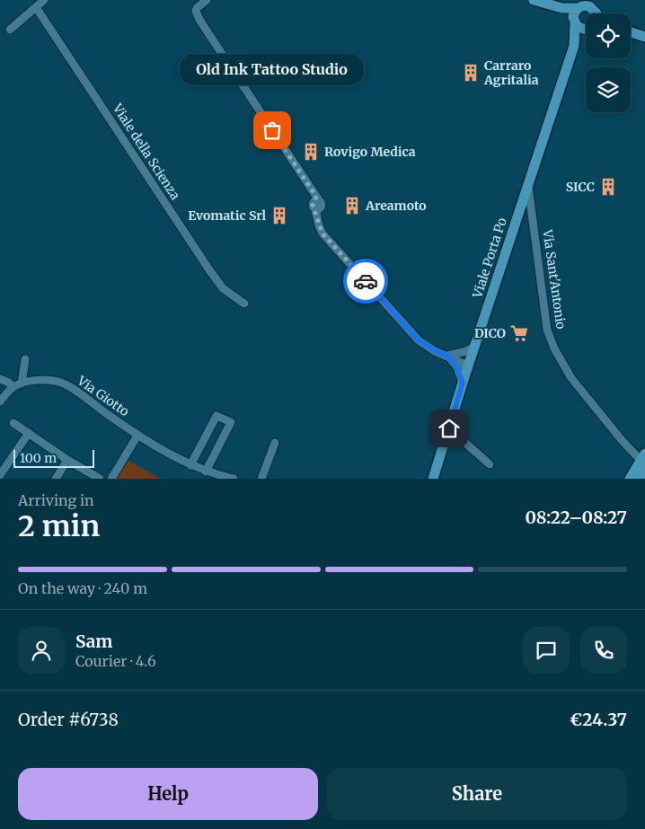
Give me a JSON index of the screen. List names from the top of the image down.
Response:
{
  "streets": {
    "main road": ["Viale Porta Po"],
    "street": ["Viale della Scienza", "Via Sant'Antonio", "Via Giotto"]
  },
  "crossings": [
    ["Viale Porta Po", "Via Sant'Antonio"]
  ],
  "places": {
    "building": [
      "Carraro Agritalia",
      "Rovigo Medica",
      "SICC",
      "Areamoto",
      "Evomatic Srl"
    ],
    "other": ["Old Ink Tattoo Studio"],
    "supermarket": ["DICO"]
  },
  "scale_bar": "100 m",
  "page": {
    "bubble": "Old Ink Tattoo Studio",
    "scale": "100 m",
    "heading": ["2 min", "Arriving in", "08:22–08:27"],
    "panel": [
      "Sam",
      "Courier · 4.6",
      "Order #6738",
      "€24.37"
    ],
    "bar": "On the way · 240 m",
    "buttons": ["Help", "Share"]
  }
}
